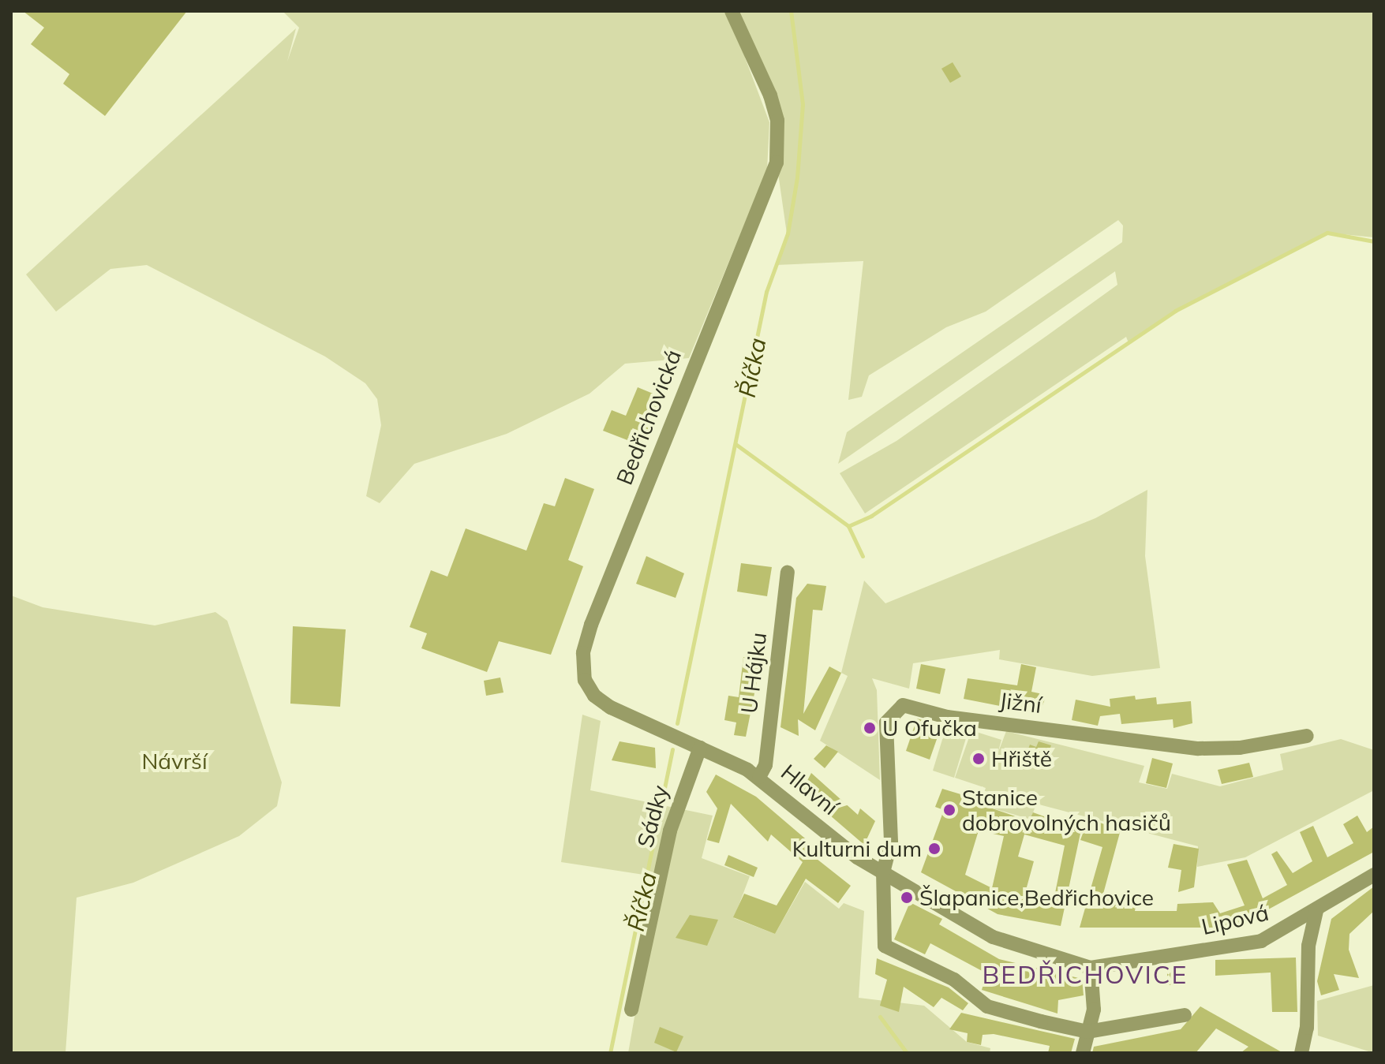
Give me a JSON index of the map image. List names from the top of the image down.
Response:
{
  "streets": {
    "street": [
      "Bedřichovická",
      "U Hájku",
      "Jižní",
      "Hlavní",
      "Sádky",
      "Lipová"
    ]
  },
  "crossings": [
    ["Bedřichovická", "Hlavní"],
    ["U Hájku", "Hlavní"],
    ["Jižní", "Hlavní"],
    ["Hlavní", "Sádky"],
    ["Hlavní", "Lipová"]
  ],
  "districts": ["BEDŘICHOVICE"],
  "water": ["Říčka"],
  "parks": ["Návrší"],
  "places": [
    "U Ofučka",
    "Hřiště",
    "Stanice dobrovolných hasičů",
    "Kulturni dum",
    "Šlapanice,Bedřichovice"
  ]
}
